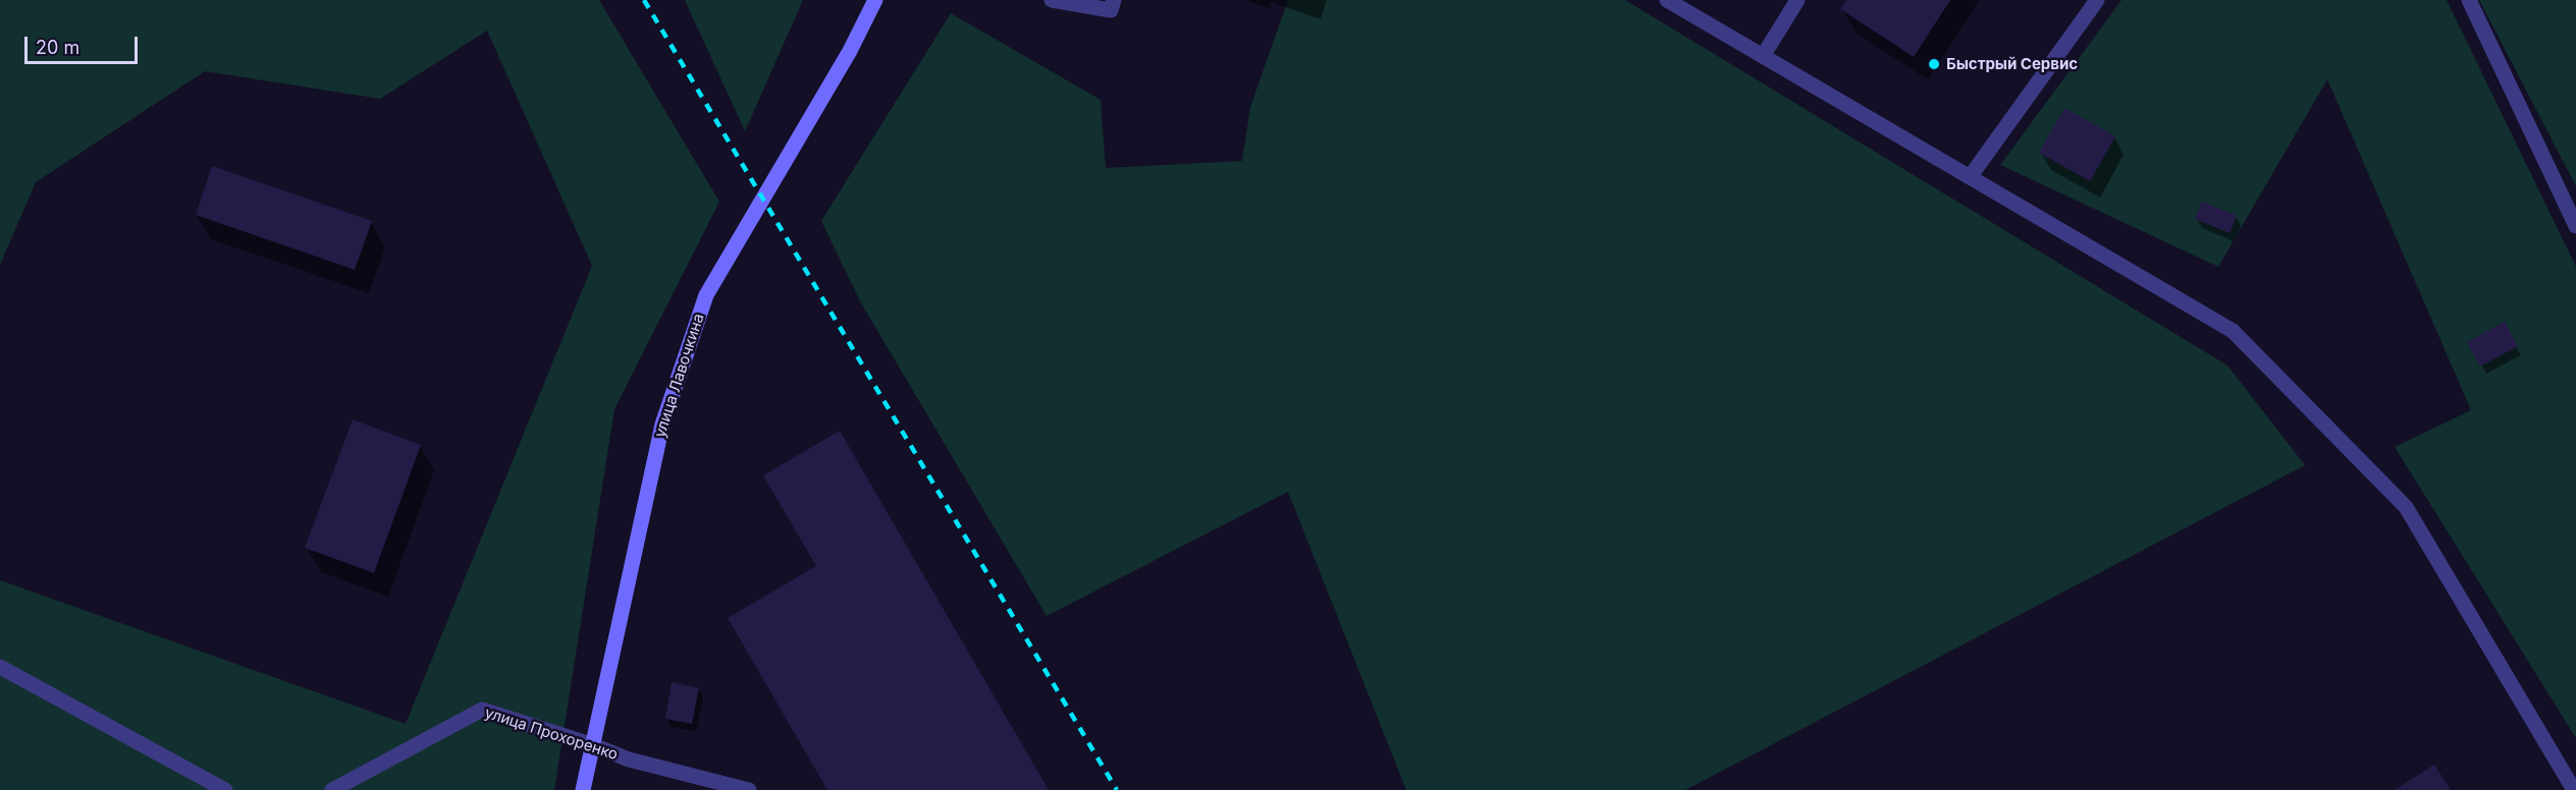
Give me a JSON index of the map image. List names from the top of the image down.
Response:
{
  "streets": {
    "main road": ["улица Лавочкина"],
    "street": ["улица Прохоренко"]
  },
  "crossings": [
    ["улица Лавочкина", "улица Прохоренко"]
  ],
  "places": ["Быстрый Сервис"],
  "scale_bar": "20 m"
}
